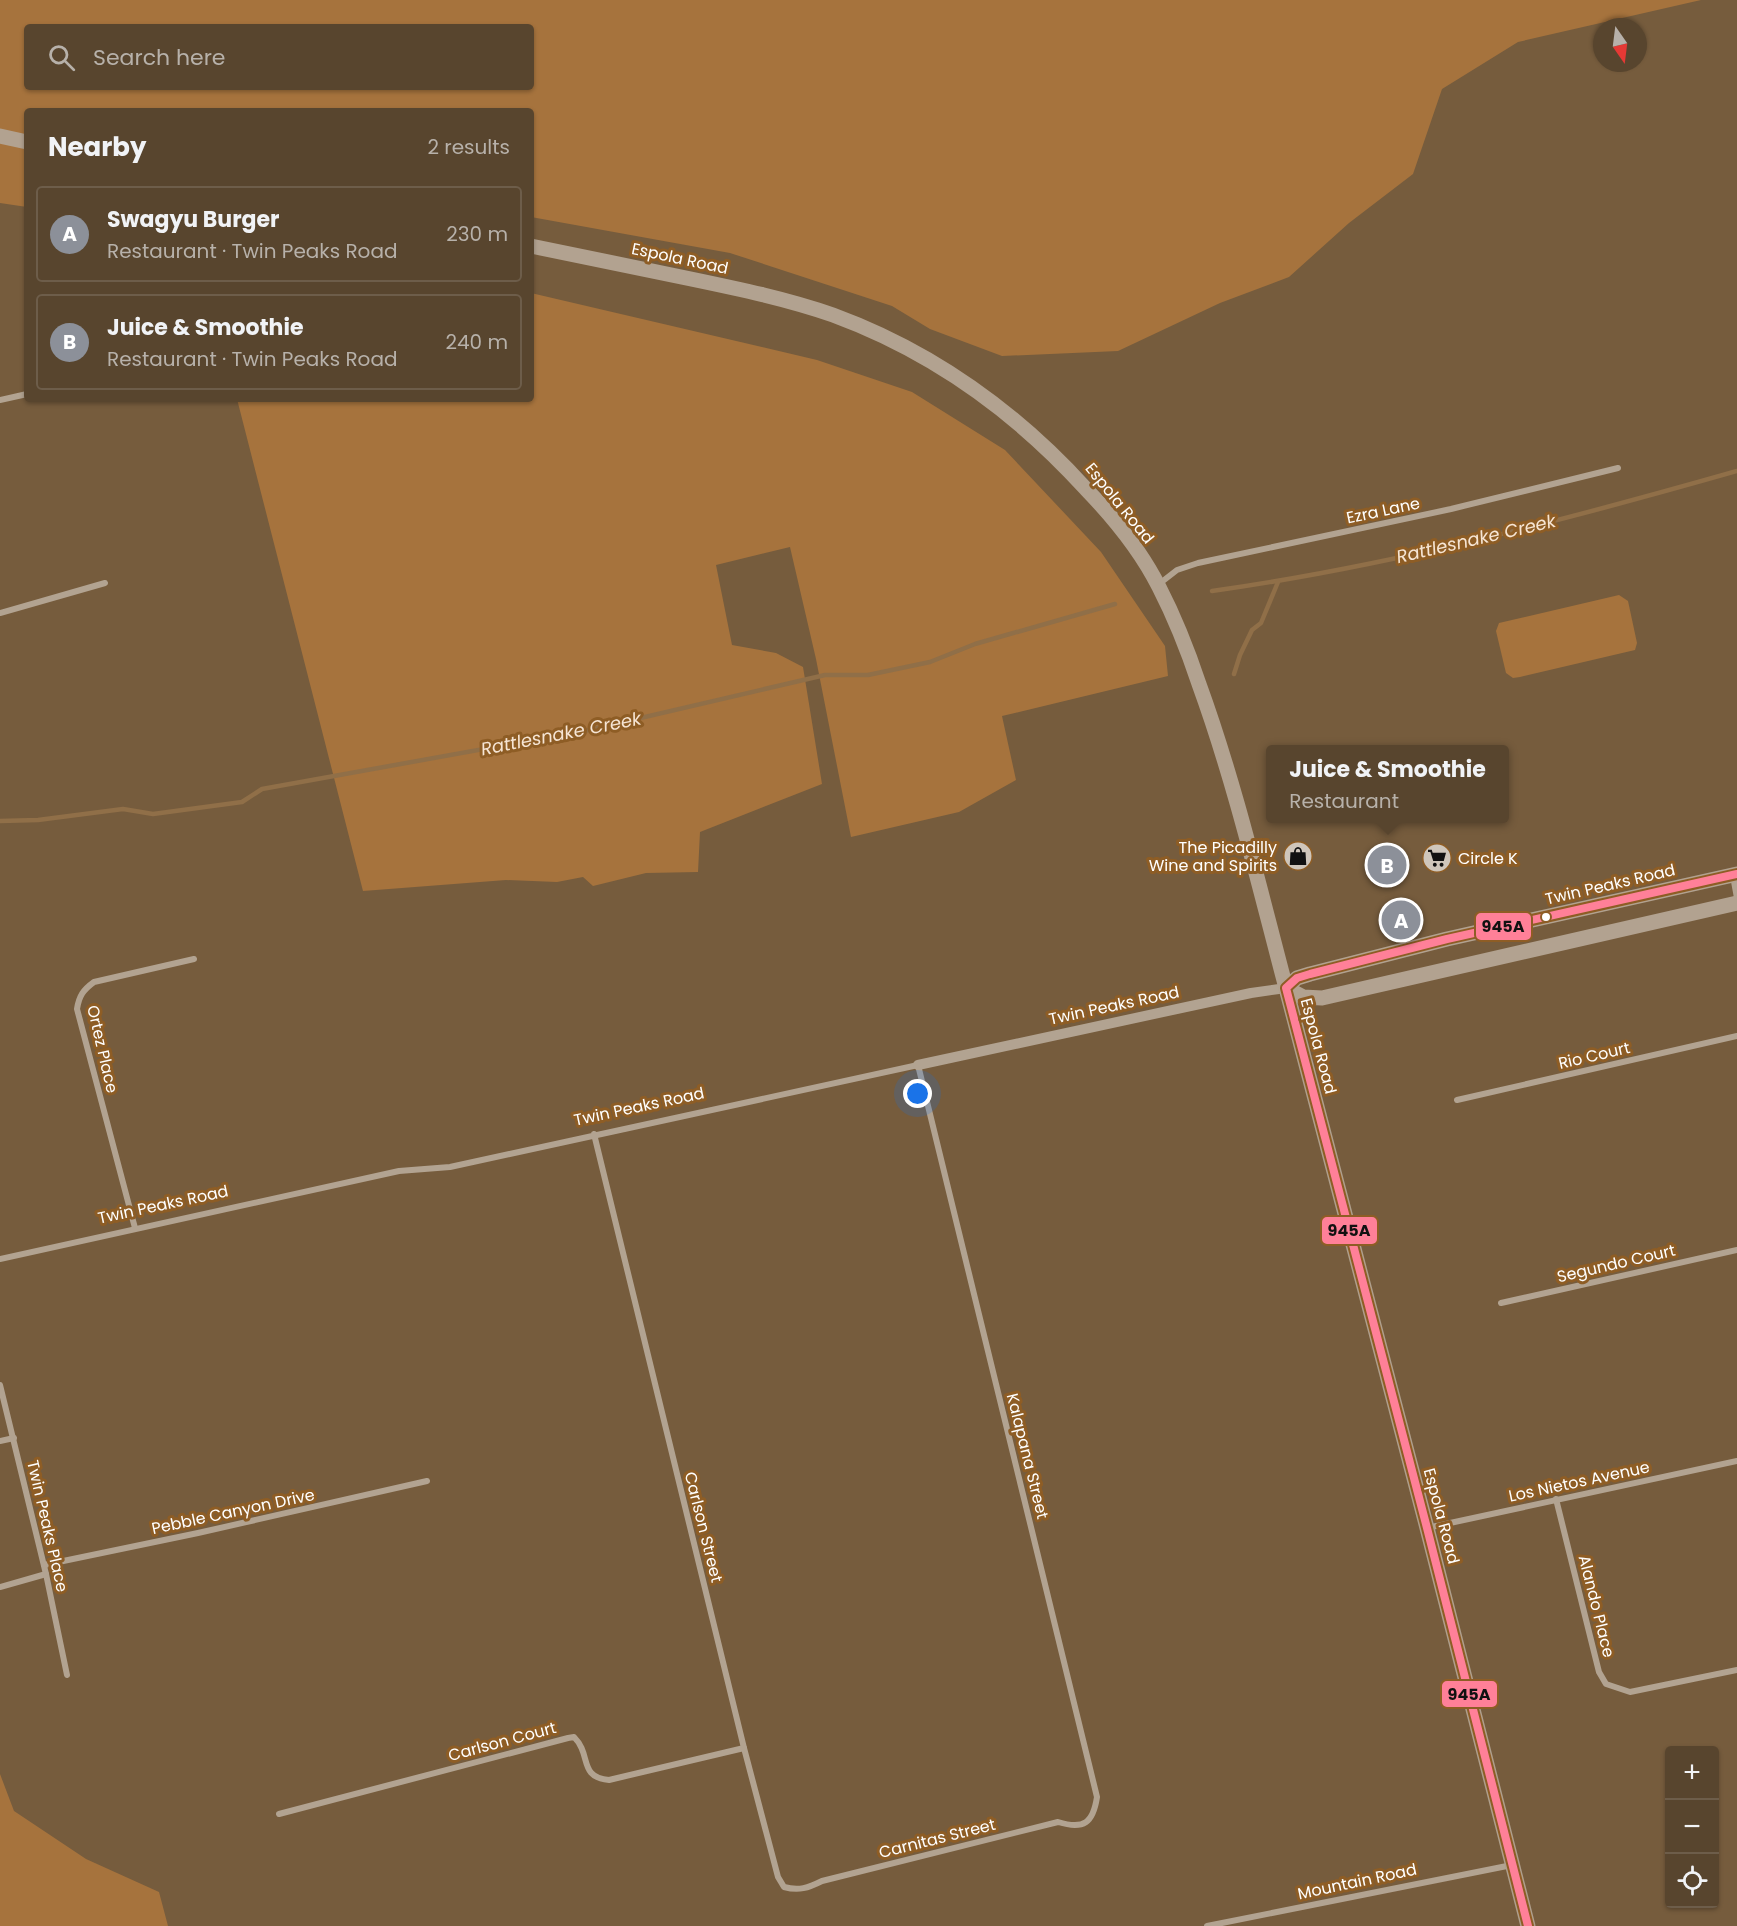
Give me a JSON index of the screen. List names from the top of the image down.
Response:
{
  "streets": {
    "main road": ["Espola Road", "Twin Peaks Road"],
    "street": [
      "Ezra Lane",
      "Ortez Place",
      "Rio Court",
      "Segundo Court",
      "Kalapana Street",
      "Los Nietos Avenue",
      "Pebble Canyon Drive",
      "Twin Peaks Place",
      "Carlson Street",
      "Alando Place",
      "Carlson Court",
      "Carnitas Street",
      "Mountain Road"
    ]
  },
  "crossings": [
    ["Espola Road", "Ezra Lane"],
    ["Espola Road", "Twin Peaks Road"],
    ["Espola Road", "Los Nietos Avenue"],
    ["Espola Road", "Mountain Road"],
    ["Twin Peaks Road", "Ortez Place"],
    ["Twin Peaks Road", "Kalapana Street"],
    ["Twin Peaks Road", "Carlson Street"],
    ["Kalapana Street", "Carnitas Street"],
    ["Los Nietos Avenue", "Alando Place"],
    ["Pebble Canyon Drive", "Twin Peaks Place"],
    ["Carlson Street", "Carlson Court"],
    ["Carlson Street", "Carnitas Street"]
  ],
  "water": ["Rattlesnake Creek"],
  "places": {
    "shop": ["The Picadilly Wine and Spirits"],
    "supermarket": ["Circle K"]
  },
  "lines": ["transit line 945A"],
  "north": "bottom",
  "page": {
    "search": "Search here",
    "heading": ["Nearby", "2 results"],
    "list": [
      {
        "mark": "A",
        "name": "Swagyu Burger",
        "note": "Restaurant · Twin Peaks Road",
        "value": "230 m"
      },
      {
        "mark": "B",
        "name": "Juice & Smoothie",
        "note": "Restaurant · Twin Peaks Road",
        "value": "240 m"
      }
    ],
    "popup": ["Juice & Smoothie", "Restaurant"],
    "pins": ["B", "A"],
    "map_buttons": ["+", "−"]
  }
}
